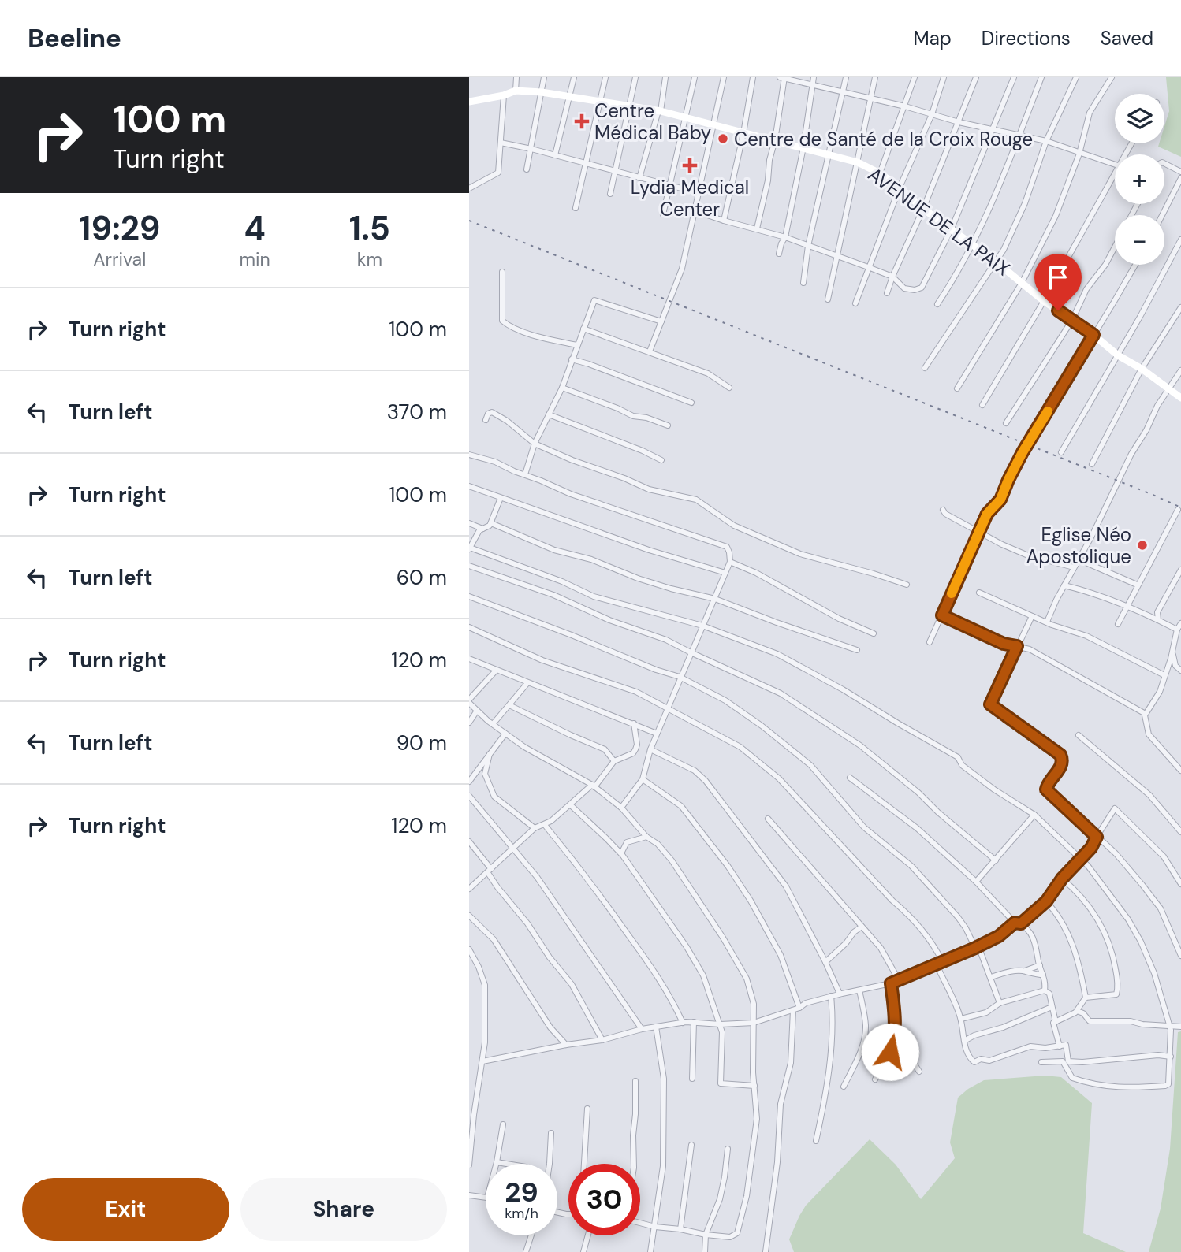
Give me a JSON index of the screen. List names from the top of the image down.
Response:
{
  "streets": {
    "street": ["AVENUE DE LA PAIX"]
  },
  "places": {
    "health": ["Centre Médical Baby", "Lydia Medical Center"],
    "other": ["Centre de Santé de la Croix Rouge", "Eglise Néo Apostolique"]
  },
  "page": {
    "header": "Beeline",
    "nav": ["Map", "Directions", "Saved"],
    "turn": ["100 m", "Turn right"],
    "map_buttons": ["+", "−"],
    "eta": [
      "19:29",
      "Arrival",
      "4",
      "min",
      "1.5",
      "km"
    ],
    "list": [
      {
        "name": "Turn right",
        "value": "100 m"
      },
      {
        "name": "Turn left",
        "value": "370 m"
      },
      {
        "name": "Turn right",
        "value": "100 m"
      },
      {
        "name": "Turn left",
        "value": "60 m"
      },
      {
        "name": "Turn right",
        "value": "120 m"
      },
      {
        "name": "Turn left",
        "value": "90 m"
      },
      {
        "name": "Turn right",
        "value": "120 m"
      }
    ],
    "speed": "29 km/h",
    "limit": "30",
    "buttons": ["Exit", "Share"]
  }
}
